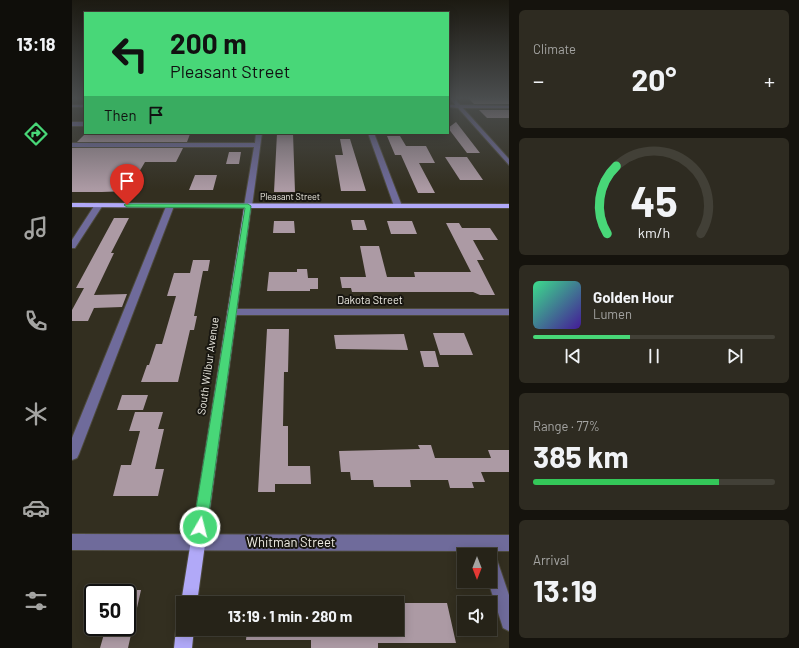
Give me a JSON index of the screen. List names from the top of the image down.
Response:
{
  "streets": {
    "main road": ["Pleasant Street", "South Wilbur Avenue"],
    "street": ["Dakota Street", "Whitman Street"]
  },
  "crossings": [
    ["Pleasant Street", "South Wilbur Avenue"],
    ["Dakota Street", "South Wilbur Avenue"],
    ["South Wilbur Avenue", "Whitman Street"]
  ],
  "north": "bottom",
  "page": {
    "tabs": "13:18",
    "tile": [
      "Climate",
      ["Range · 77%", "385 km"],
      ["Arrival", "13:19"]
    ],
    "turn": ["200 m", "Pleasant Street"],
    "heat": ["−", "20°", "+"],
    "then": "Then",
    "song": ["Golden Hour", "Lumen"],
    "limit": "50",
    "trip": "13:19 · 1 min · 280 m",
    "gauge": ["45", "km/h"]
  }
}
